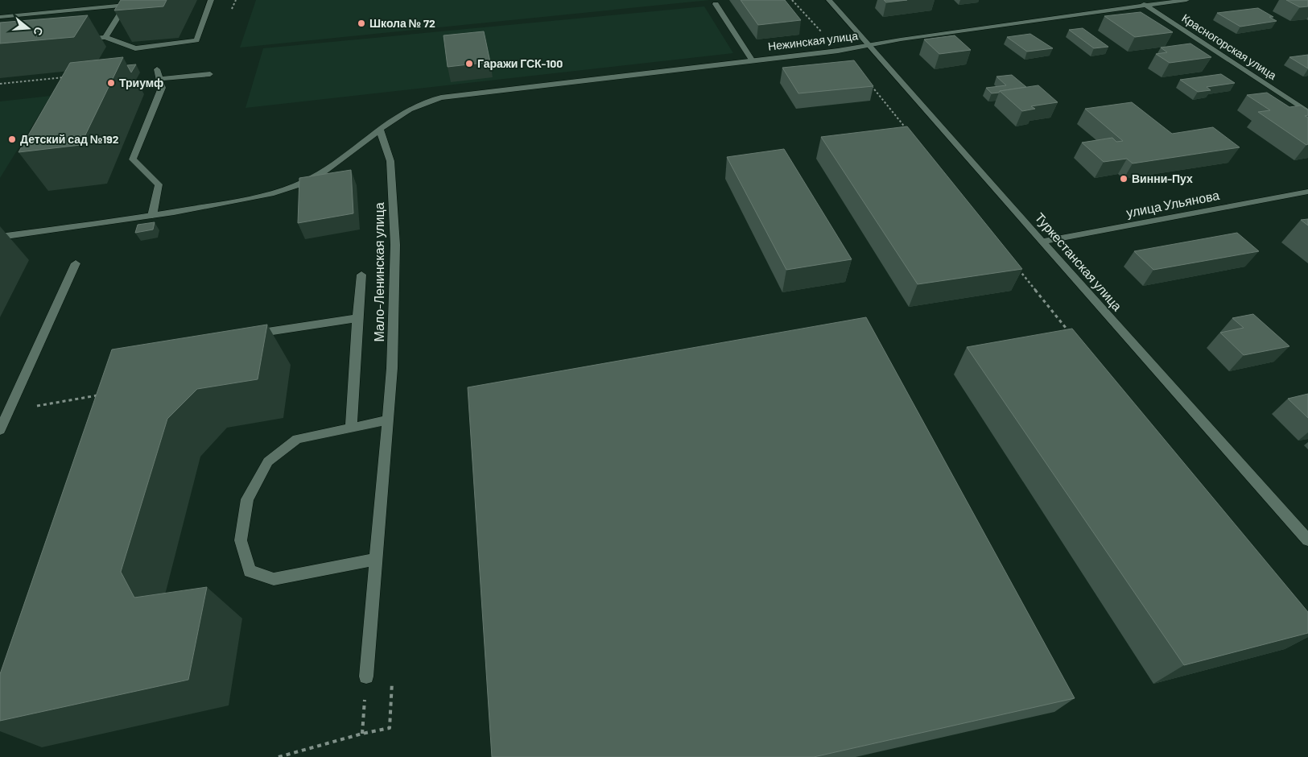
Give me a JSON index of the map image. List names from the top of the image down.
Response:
{
  "streets": {
    "street": [
      "Нежинская улица",
      "Красногорская улица",
      "улица Ульянова",
      "Туркестанская улица",
      "Мало-Ленинская улица"
    ]
  },
  "crossings": [
    ["Нежинская улица", "Красногорская улица"],
    ["Нежинская улица", "Туркестанская улица"],
    ["Нежинская улица", "Мало-Ленинская улица"],
    ["улица Ульянова", "Туркестанская улица"]
  ],
  "places": [
    "Школа № 72",
    "Гаражи ГСК-100",
    "Триумф",
    "Детский сад №192",
    "Винни-Пух"
  ],
  "north": "right"
}
